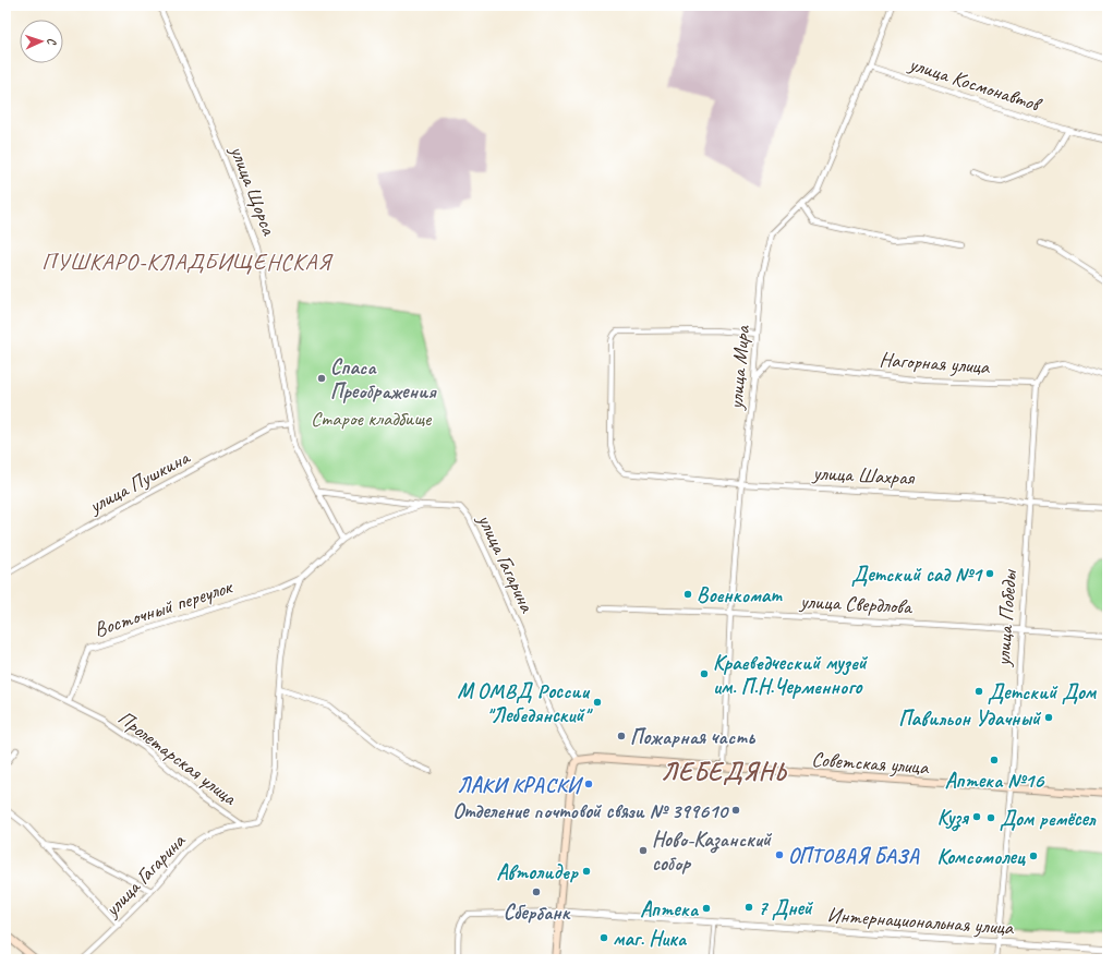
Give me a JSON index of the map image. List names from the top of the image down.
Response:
{
  "streets": {
    "main road": ["Советская улица"],
    "street": [
      "улица Космонавтов",
      "улица Щорса",
      "Нагорная улица",
      "улица Мира",
      "улица Шахрая",
      "улица Пушкина",
      "улица Гагарина",
      "улица Свердлова",
      "Восточный переулок",
      "улица Победы",
      "Пролетарская улица",
      "Интернациональная улица"
    ]
  },
  "crossings": [
    ["улица Космонавтов", "улица Мира"],
    ["улица Щорса", "улица Пушкина"],
    ["улица Щорса", "улица Гагарина"],
    ["Нагорная улица", "улица Мира"],
    ["Нагорная улица", "улица Победы"],
    ["улица Мира", "улица Шахрая"],
    ["улица Мира", "улица Свердлова"],
    ["улица Мира", "Советская улица"],
    ["улица Шахрая", "улица Победы"],
    ["улица Гагарина", "Восточный переулок"],
    ["улица Гагарина", "Пролетарская улица"],
    ["улица Гагарина", "Советская улица"],
    ["улица Свердлова", "улица Победы"],
    ["Восточный переулок", "Пролетарская улица"],
    ["улица Победы", "Советская улица"],
    ["улица Победы", "Интернациональная улица"]
  ],
  "districts": ["ПУШКАРО-КЛАДБИЩЕНСКАЯ", "ЛЕБЕДЯНЬ"],
  "parks": ["Старое кладбище"],
  "places": [
    "Спаса Преображения",
    "Детский сад №1",
    "Военкомат",
    "Краеведческий музей им. П.Н.Черменного",
    "Детский Дом",
    "М ОМВД России \"Лебедянский\"",
    "Павильон Удачный",
    "Пожарная часть",
    "Аптека №16",
    "ЛАКИ КРАСКИ",
    "Отделение почтовой связи № 399610",
    "Кузя",
    "Дом ремёсел",
    "Ново-Казанский собор",
    "ОПТОВАЯ БАЗА",
    "Комсомолец",
    "Автолидер",
    "Сбербанк",
    "7 Дней",
    "Аптека",
    "маг. Ника"
  ],
  "north": "right"
}
